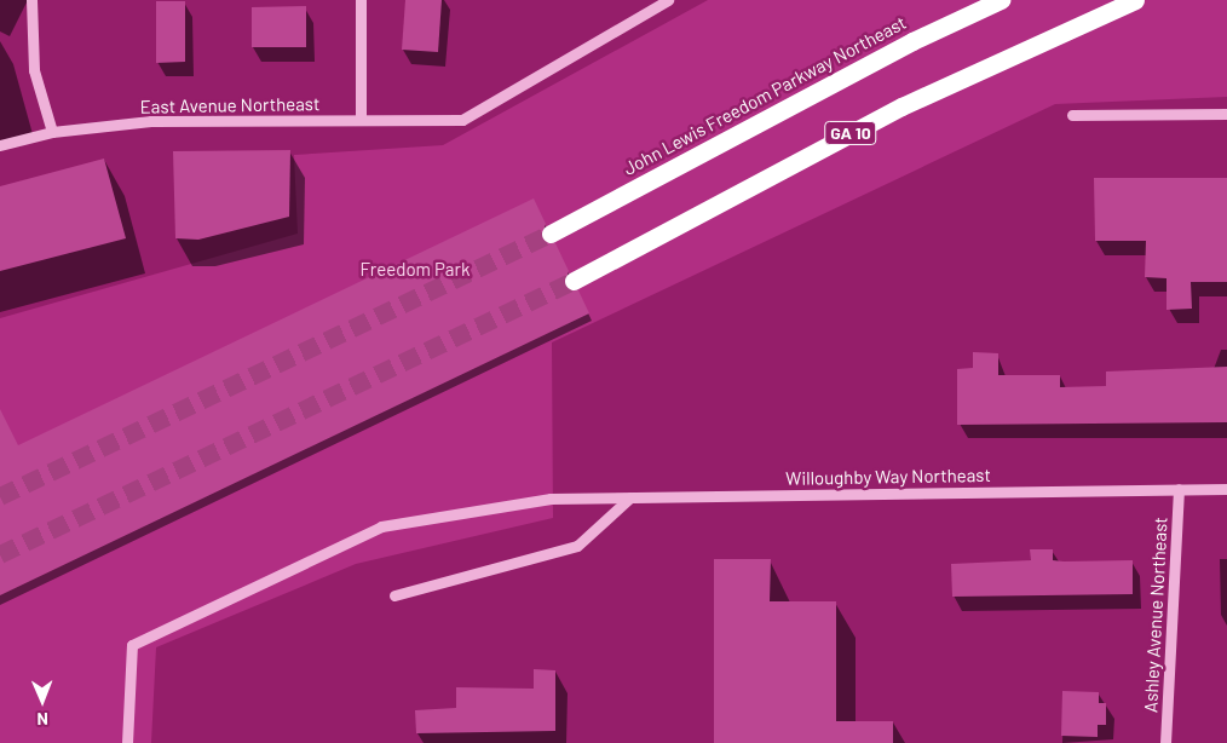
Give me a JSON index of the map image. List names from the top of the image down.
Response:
{
  "streets": {
    "highway": ["John Lewis Freedom Parkway Northeast", "GA 10"],
    "street": ["East Avenue Northeast", "Willoughby Way Northeast", "Ashley Avenue Northeast"]
  },
  "crossings": [
    ["Willoughby Way Northeast", "Ashley Avenue Northeast"]
  ],
  "parks": ["Freedom Park"],
  "north": "bottom"
}
